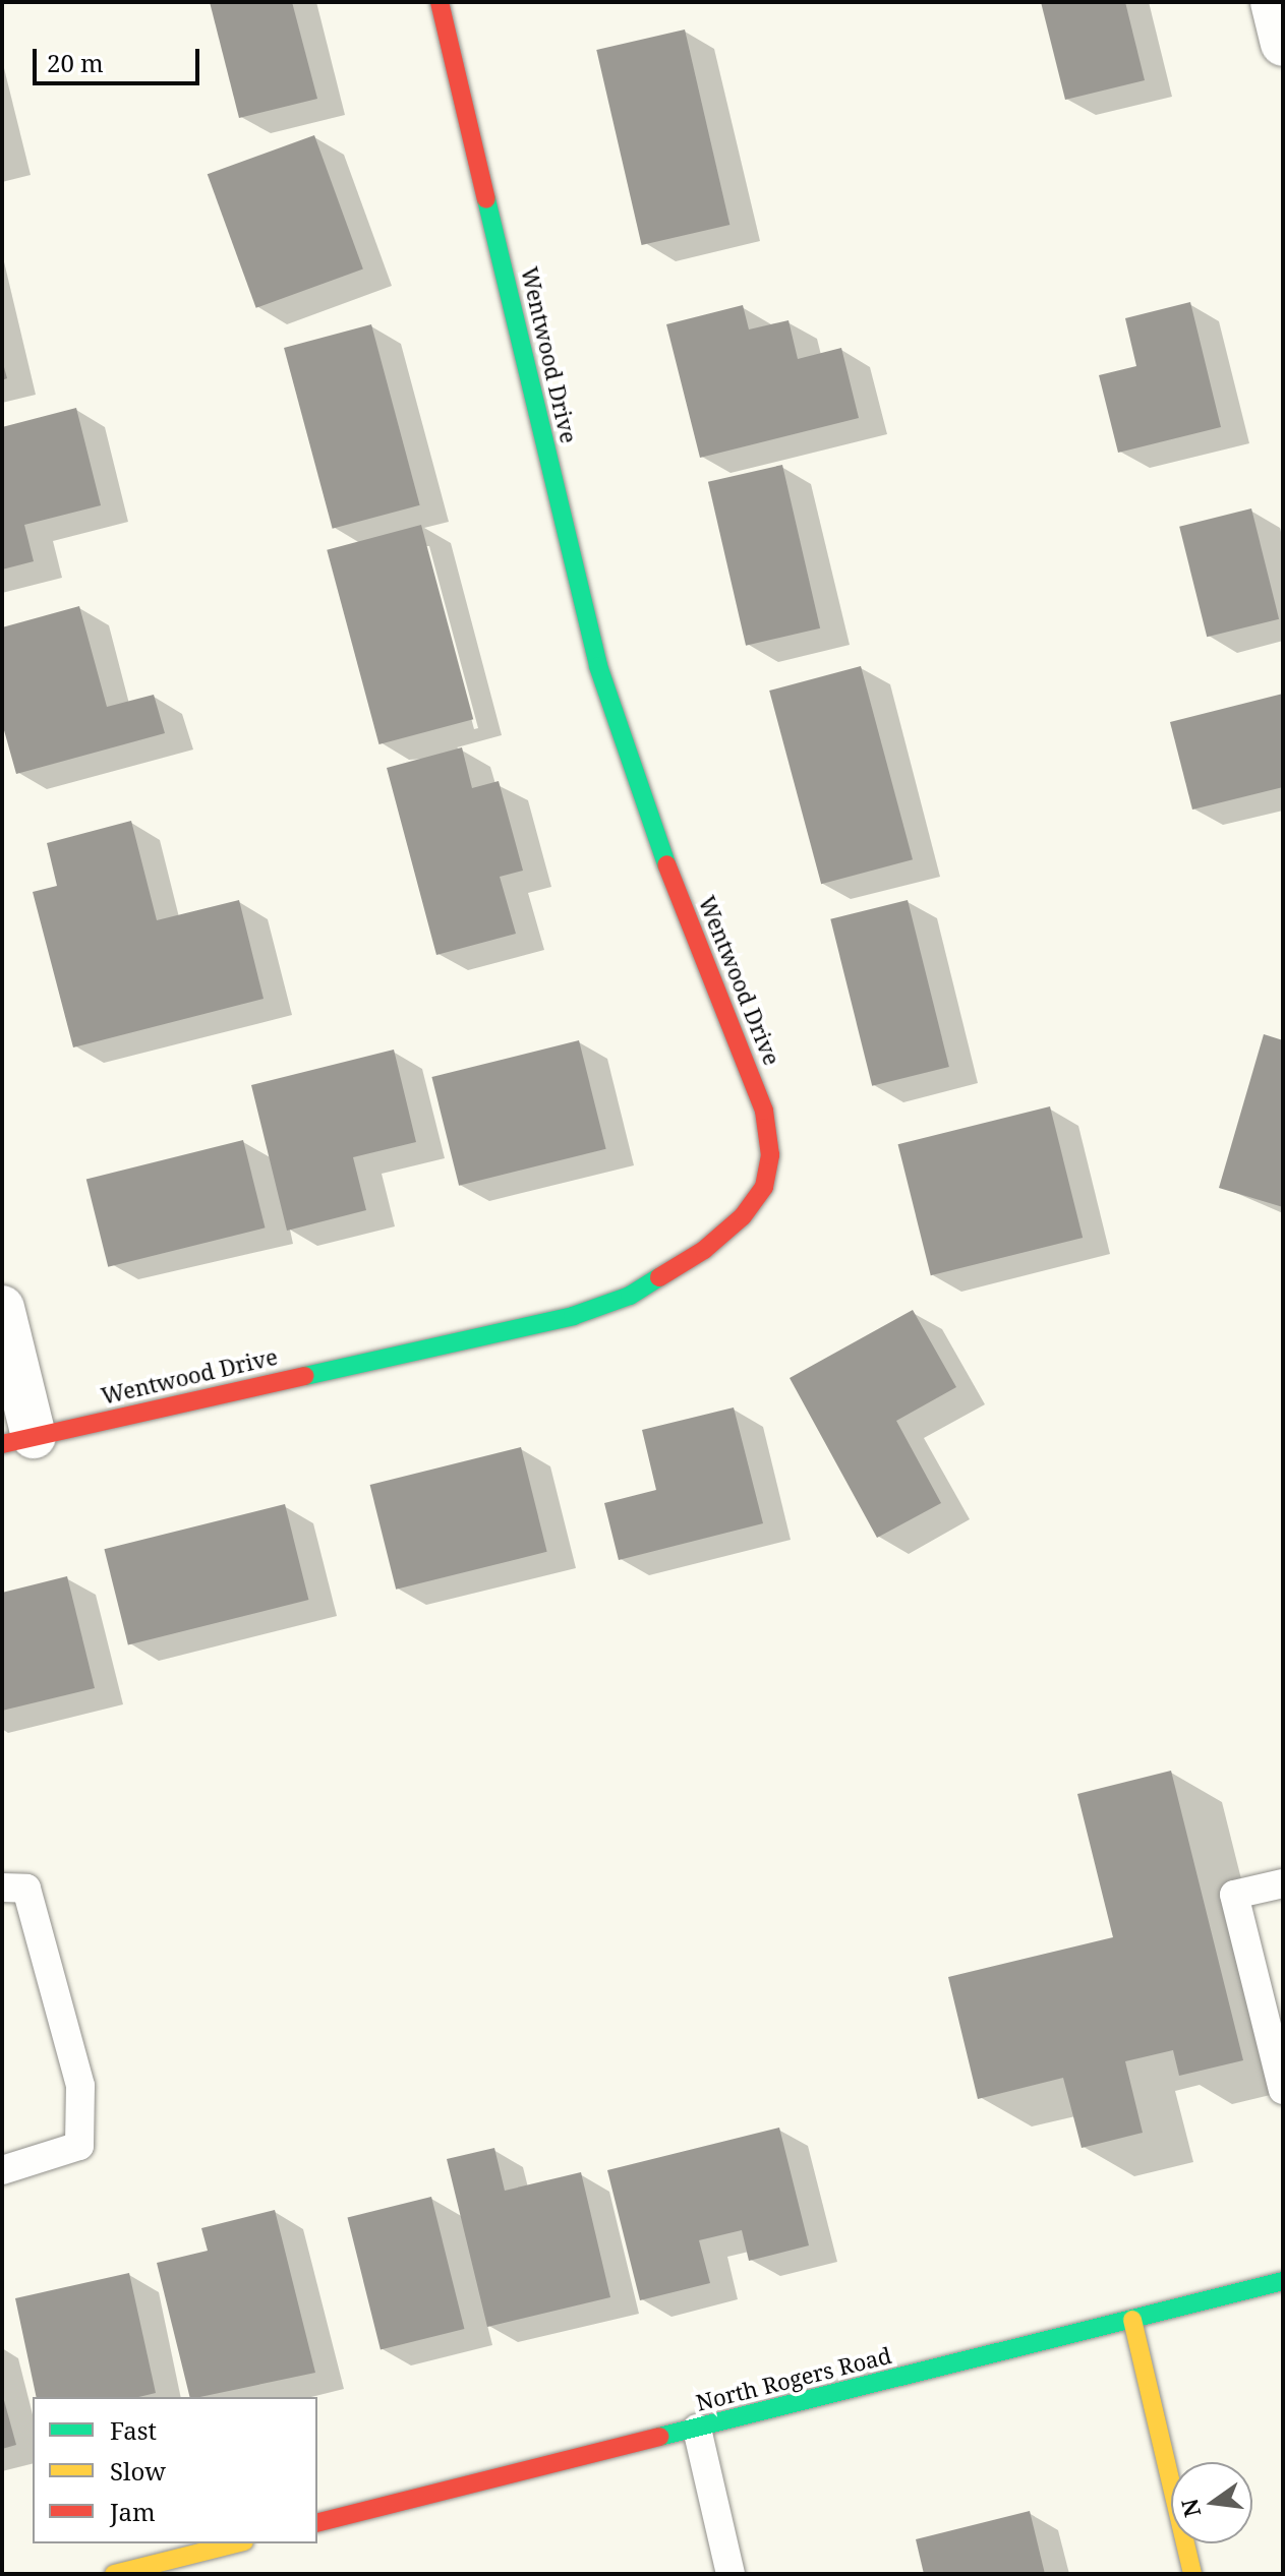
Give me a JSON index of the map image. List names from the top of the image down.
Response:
{
  "streets": {
    "street": ["Wentwood Drive", "North Rogers Road"]
  },
  "legend": ["Fast", "Slow", "Jam"],
  "scale_bar": "20 m",
  "north": "left"
}
